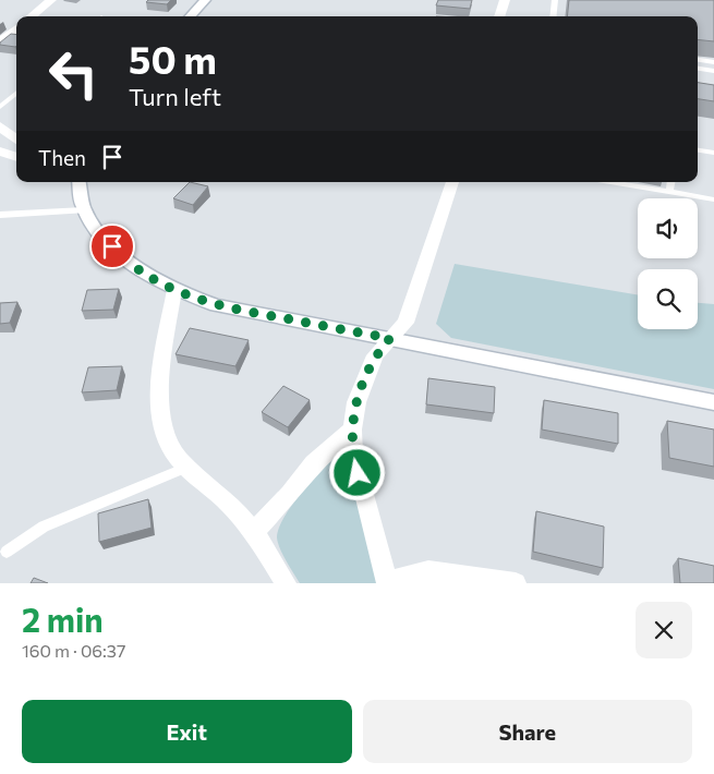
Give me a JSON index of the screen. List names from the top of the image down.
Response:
{
  "page": {
    "turn": ["50 m", "Turn left"],
    "then": "Then",
    "heading": ["2 min", "160 m · 06:37"],
    "buttons": ["Exit", "Share"]
  }
}
